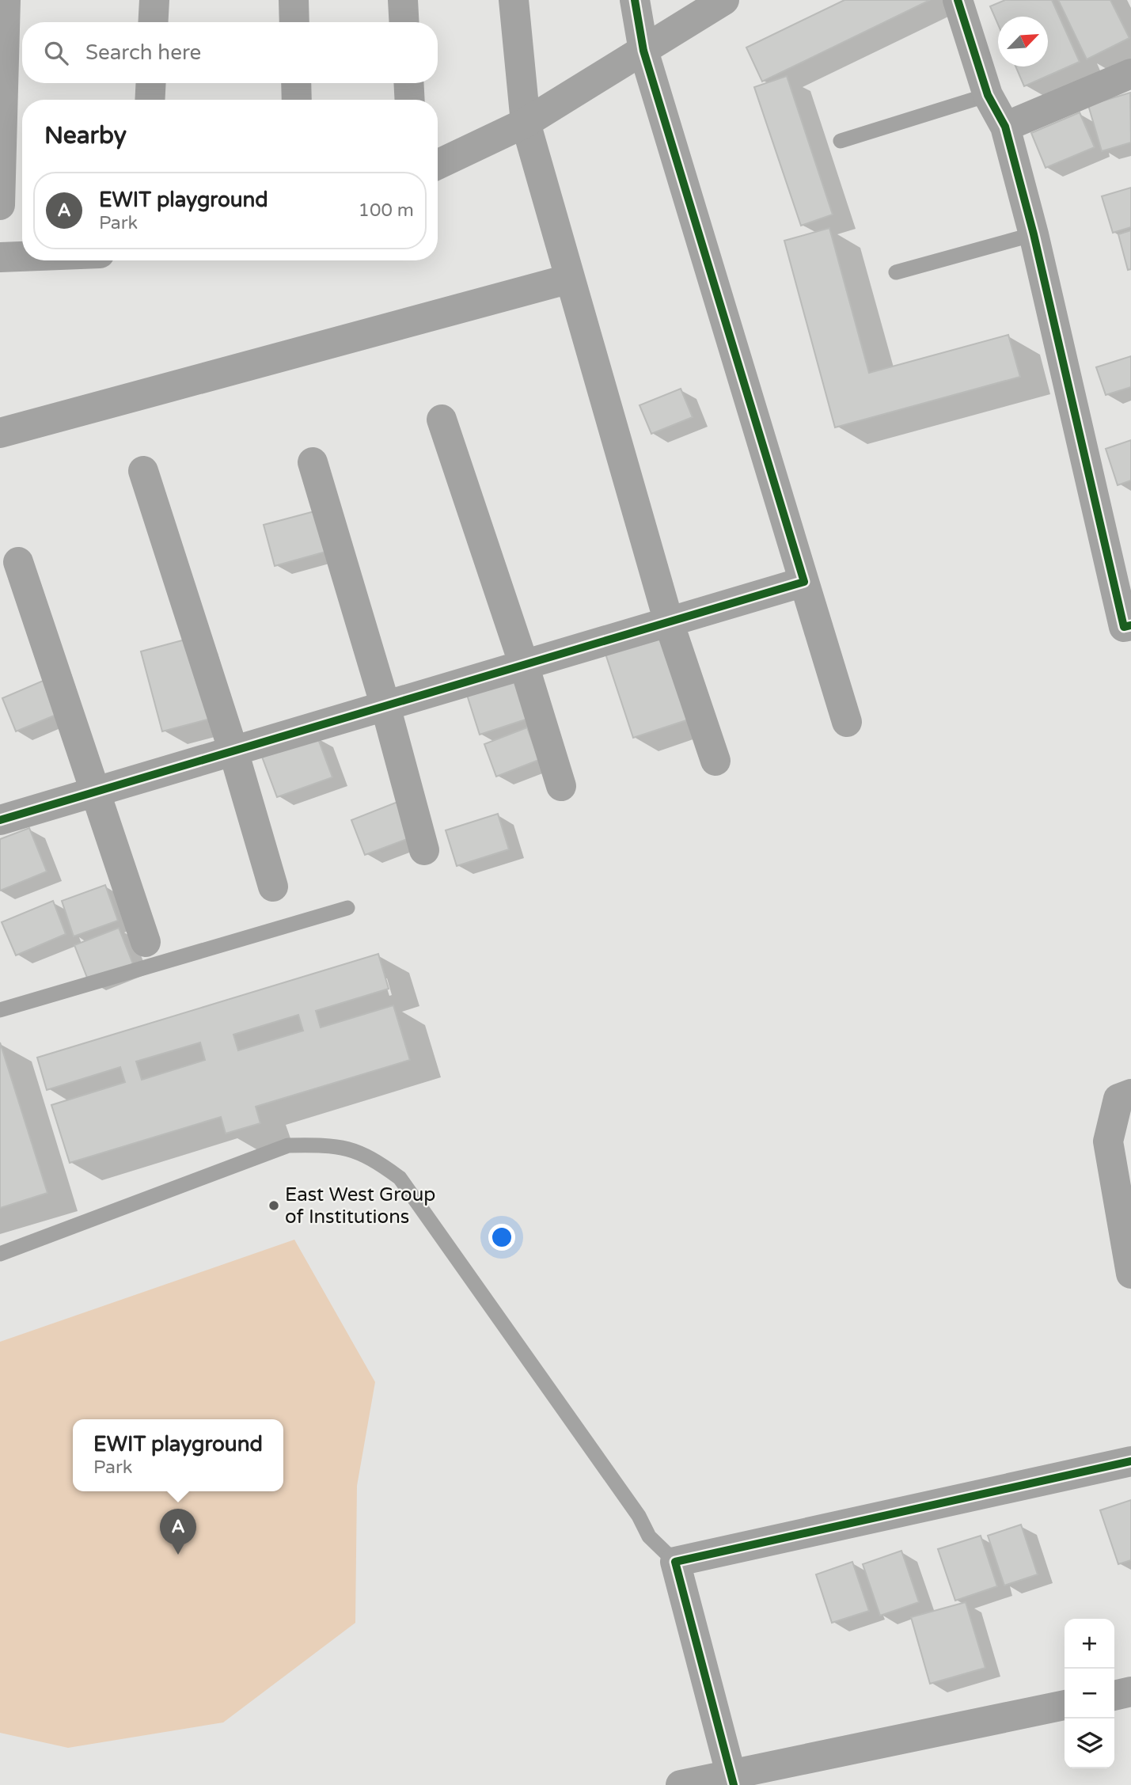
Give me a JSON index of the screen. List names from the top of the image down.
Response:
{
  "places": ["East West Group of Institutions"],
  "north": "top right",
  "page": {
    "search": "Search here",
    "heading": "Nearby",
    "list": [
      {
        "mark": "A",
        "name": "EWIT playground",
        "note": "Park",
        "value": "100 m"
      }
    ],
    "popup": ["EWIT playground", "Park"],
    "pins": "A",
    "map_buttons": ["+", "−"]
  }
}
